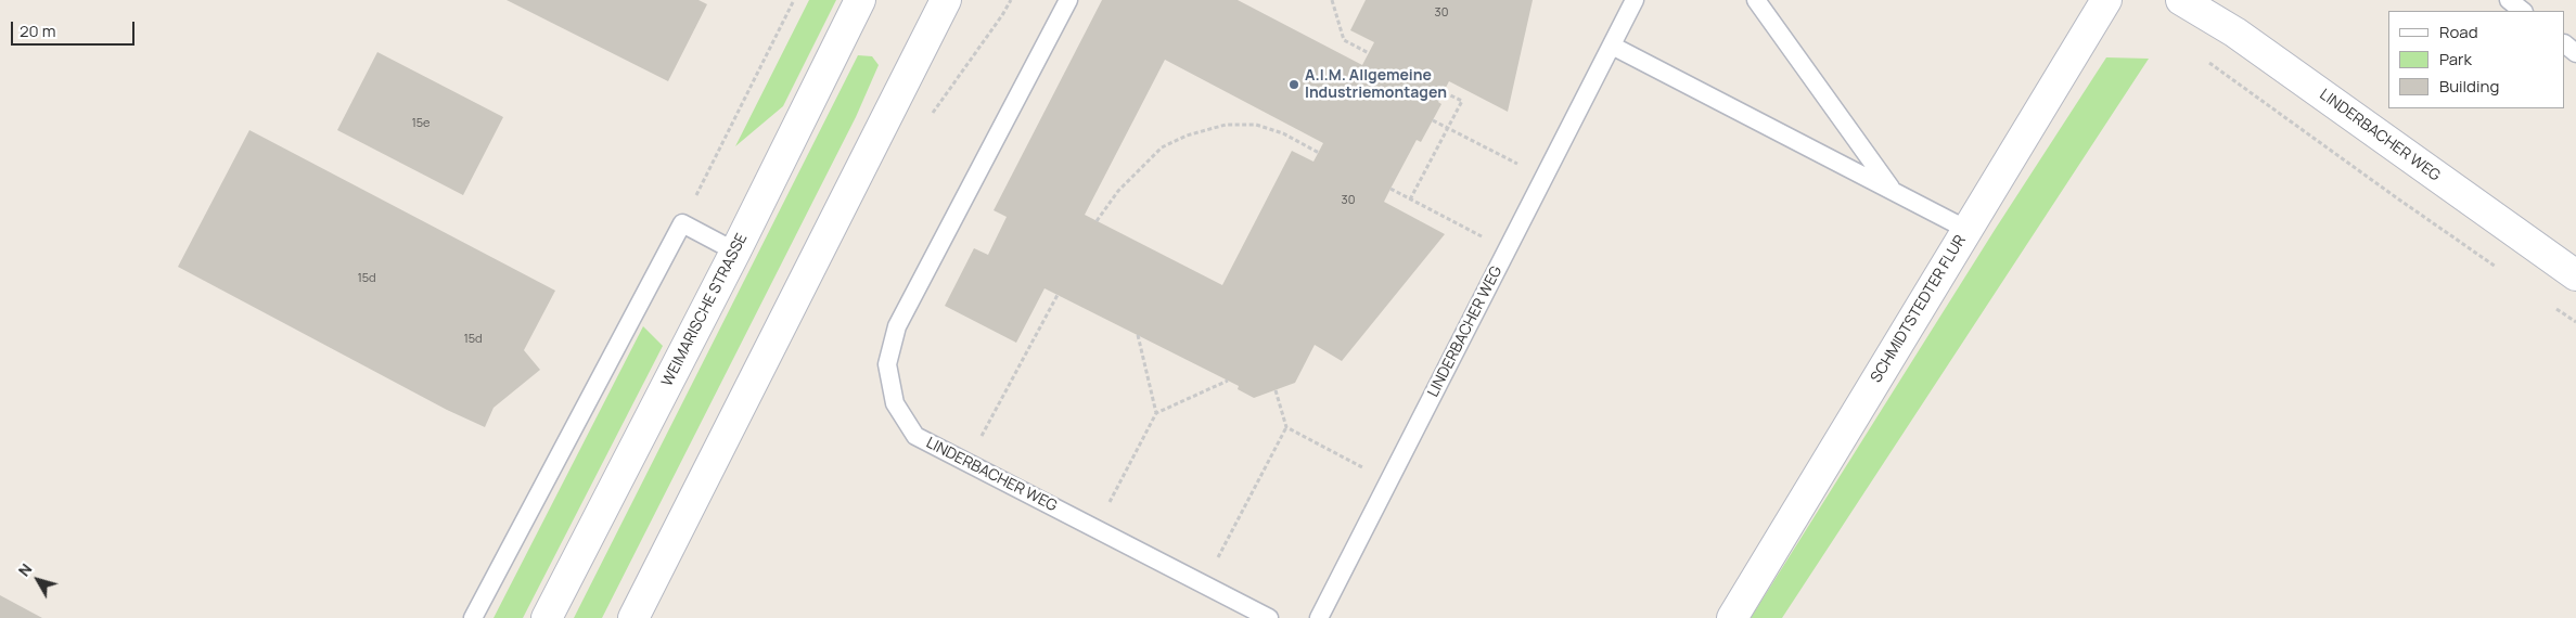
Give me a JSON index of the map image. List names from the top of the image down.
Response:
{
  "streets": {
    "main road": ["LINDERBACHER WEG", "SCHMIDTSTEDTER FLUR", "WEIMARISCHE STRASSE"]
  },
  "places": ["A.I.M. Allgemeine Industriemontagen"],
  "house_numbers": [
    "30",
    "15e",
    "30",
    "15d",
    "15d"
  ],
  "legend": ["Road", "Park", "Building"],
  "scale_bar": "20 m",
  "north": "top left"
}
